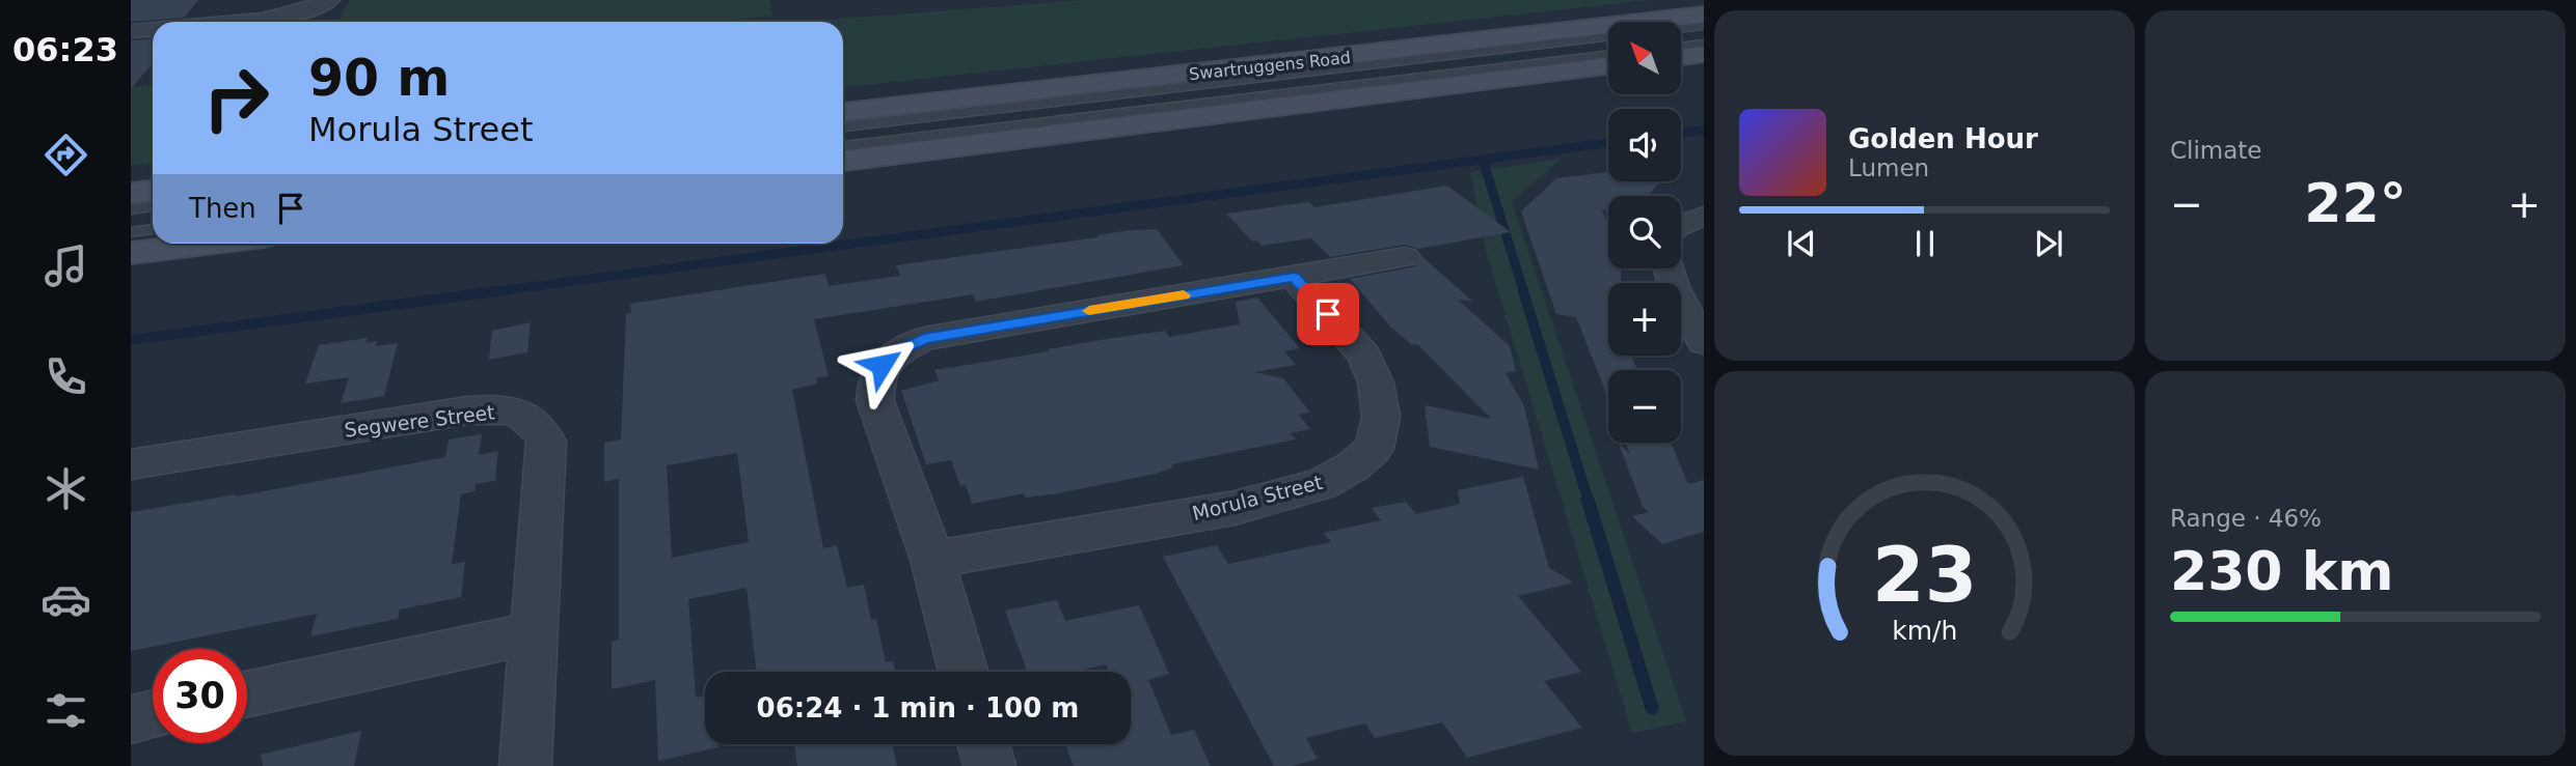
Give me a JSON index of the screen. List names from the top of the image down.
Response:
{
  "streets": {
    "main road": ["Swartruggens Road"],
    "street": ["Segwere Street", "Morula Street"]
  },
  "north": "top left",
  "page": {
    "tabs": "06:23",
    "tile": [
      "Climate",
      ["Range · 46%", "230 km"]
    ],
    "map_buttons": ["+", "−"],
    "turn": ["90 m", "Morula Street"],
    "song": ["Golden Hour", "Lumen"],
    "then": "Then",
    "heat": ["−", "22°", "+"],
    "limit": "30",
    "trip": "06:24 · 1 min · 100 m",
    "gauge": ["23", "km/h"]
  }
}
